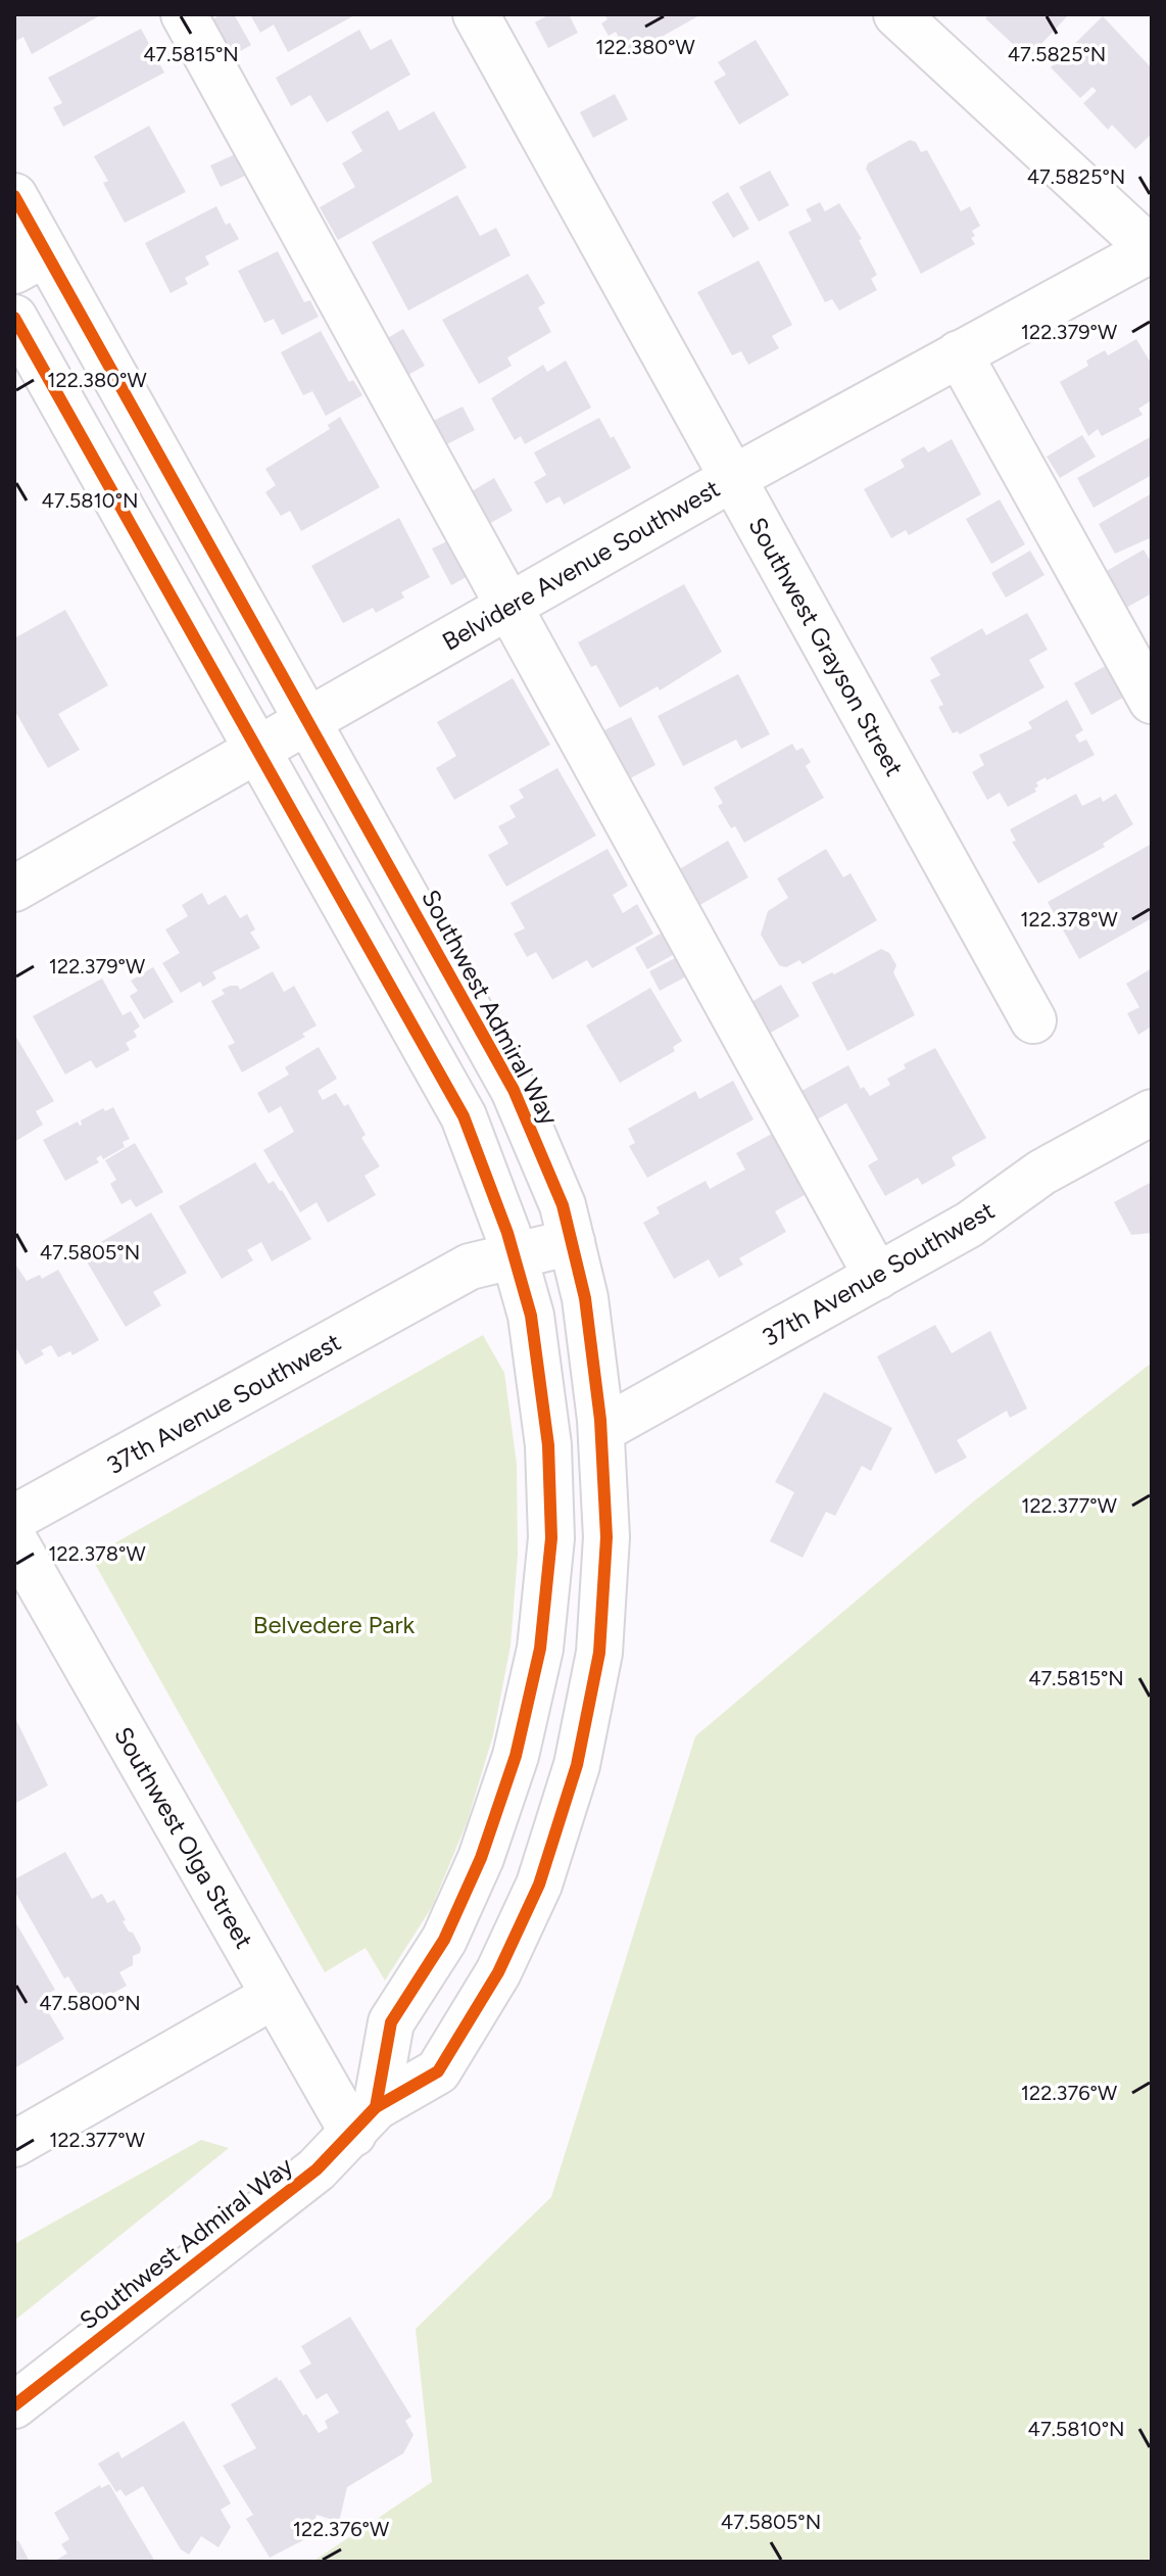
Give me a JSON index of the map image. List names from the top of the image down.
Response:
{
  "streets": {
    "street": [
      "Belvidere Avenue Southwest",
      "Southwest Grayson Street",
      "Southwest Admiral Way",
      "37th Avenue Southwest",
      "Southwest Olga Street"
    ]
  },
  "crossings": [
    ["Belvidere Avenue Southwest", "Southwest Grayson Street"],
    ["Belvidere Avenue Southwest", "Southwest Admiral Way"],
    ["Southwest Admiral Way", "37th Avenue Southwest"],
    ["Southwest Admiral Way", "Southwest Olga Street"]
  ],
  "parks": ["Belvedere Park"],
  "coordinates": [
    "122.380°W",
    "47.5815°N",
    "47.5825°N",
    "122.379°W",
    "47.5810°N",
    "122.378°W",
    "47.5805°N",
    "122.377°W",
    "47.5800°N",
    "122.376°W"
  ]
}
